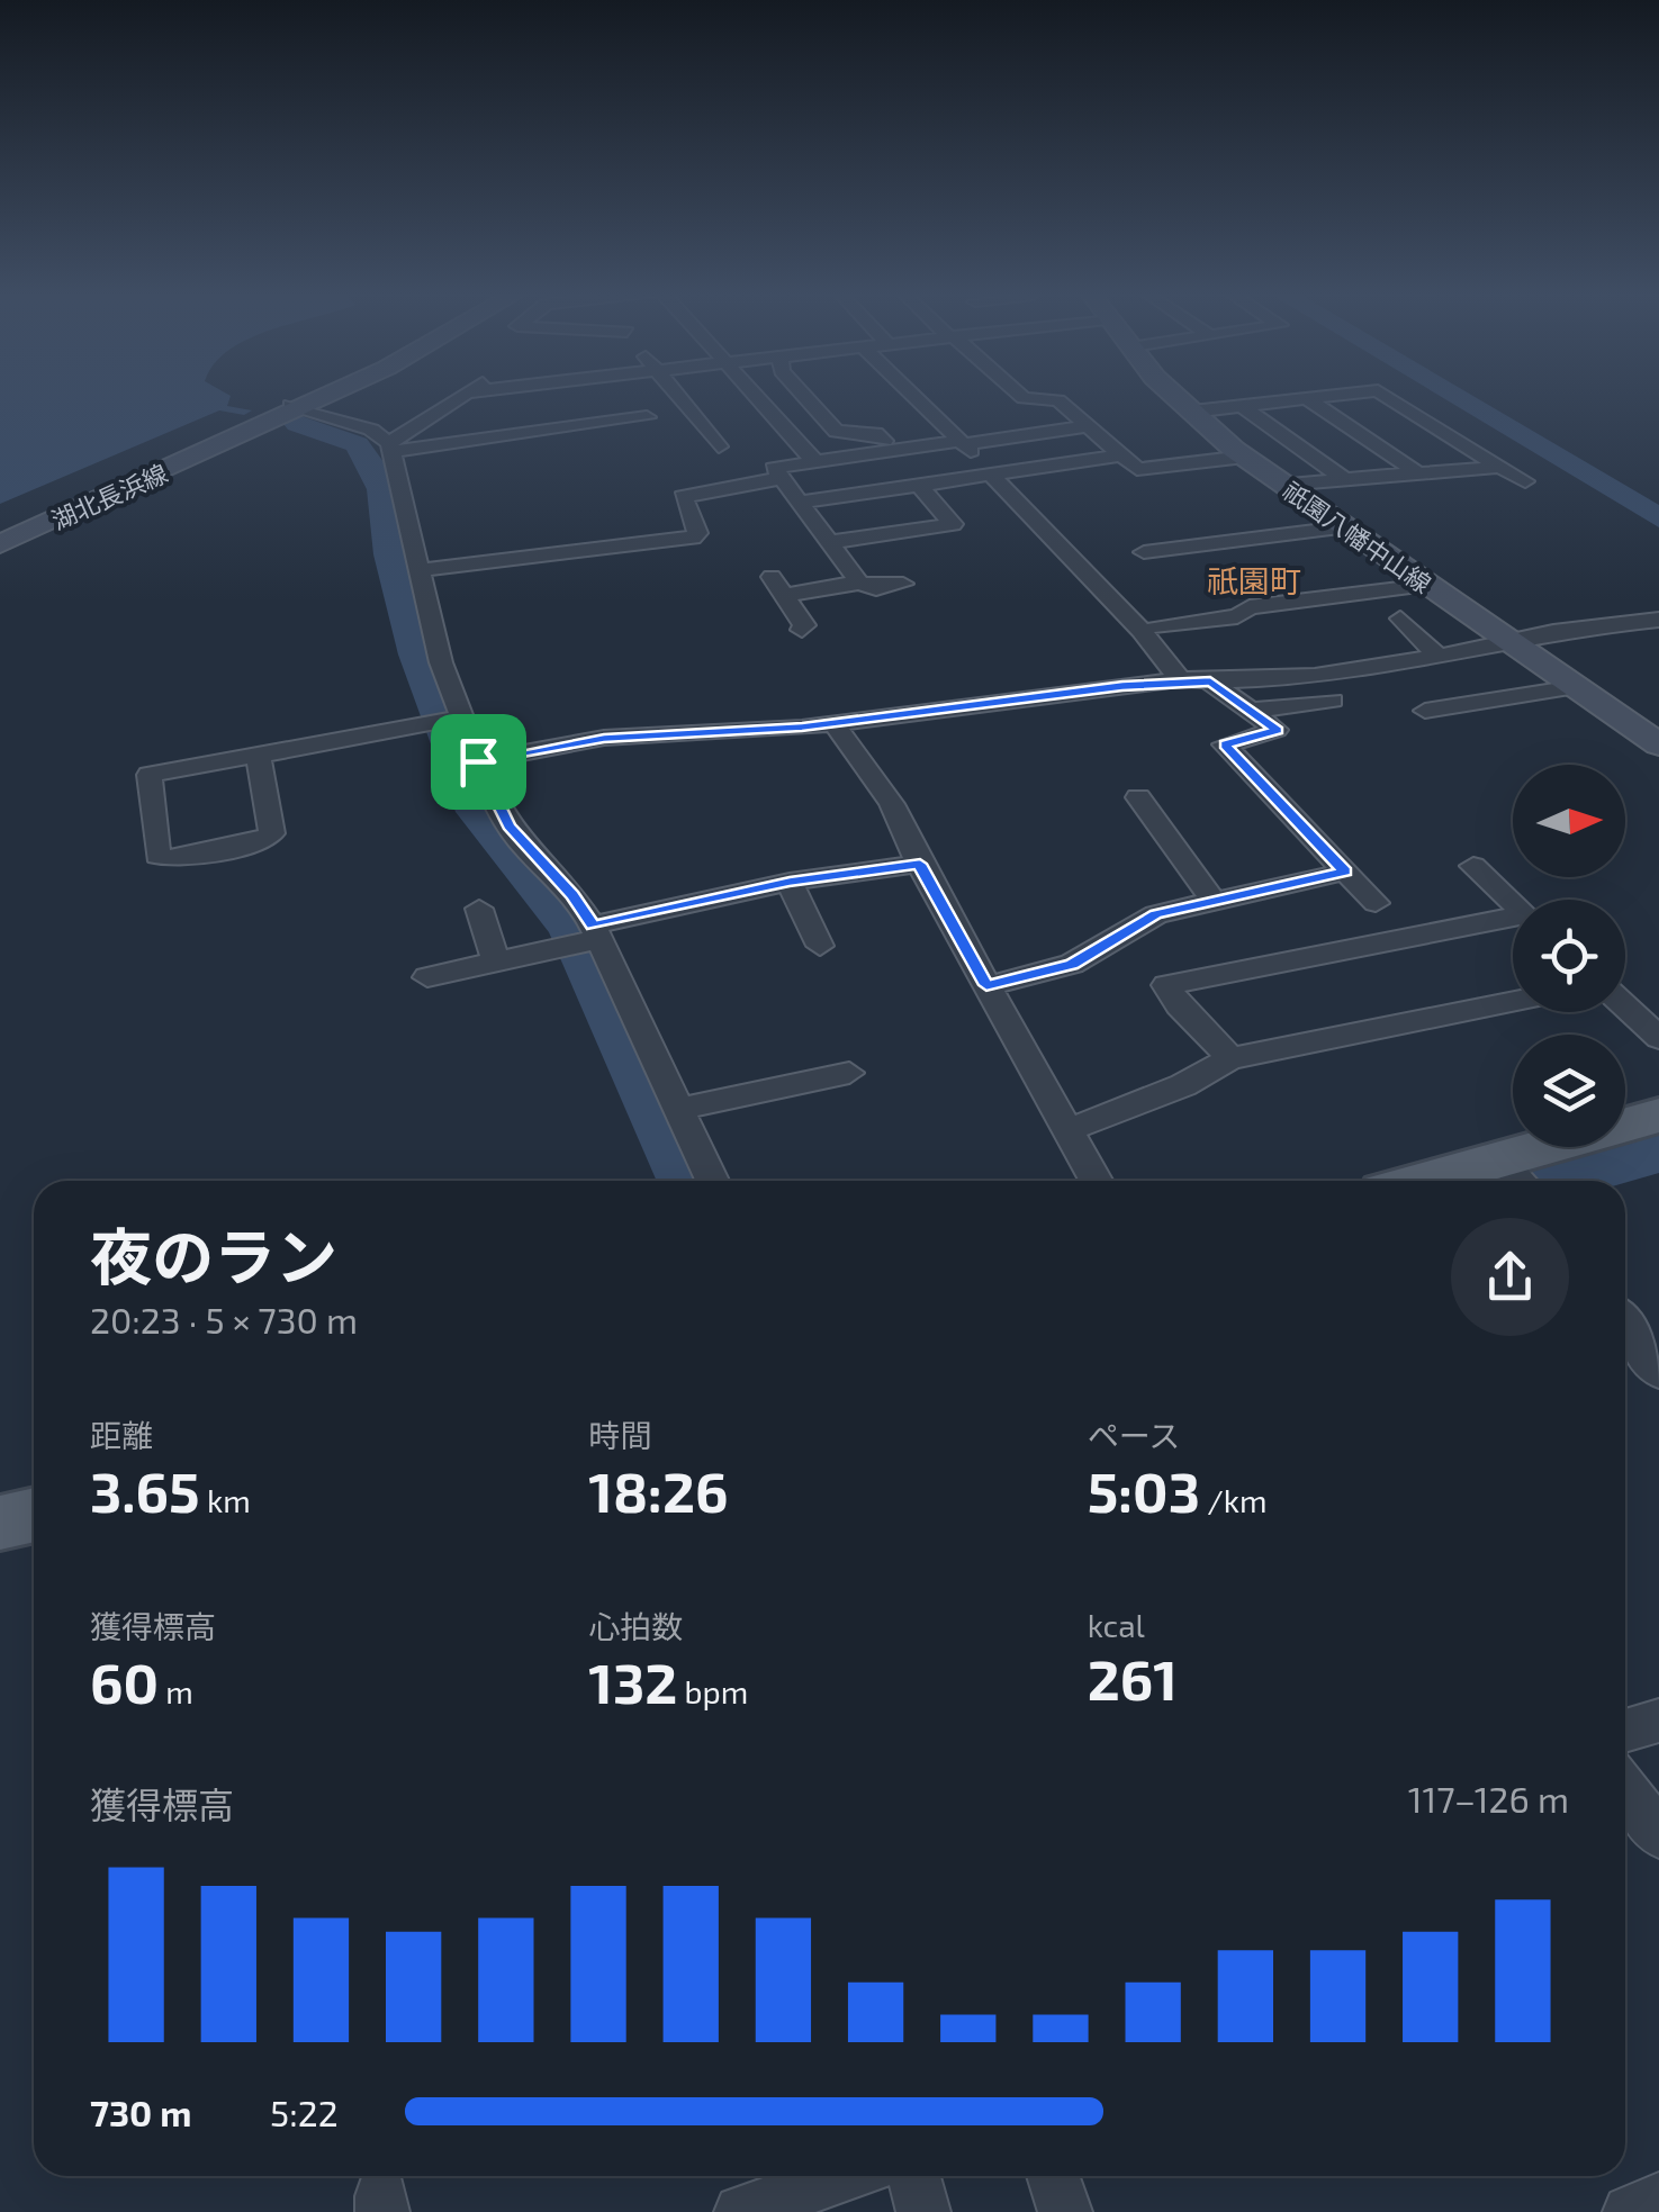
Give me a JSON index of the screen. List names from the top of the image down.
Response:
{
  "streets": {
    "main road": ["湖北長浜線", "祇園八幡中山線"]
  },
  "districts": ["祇園町"],
  "north": "right",
  "page": {
    "heading": ["夜のラン", "20:23 · 5 × 730 m"],
    "stats": [
      ["距離", "3.65 km"],
      ["時間", "18:26"],
      ["ペース", "5:03 /km"],
      ["獲得標高", "60 m"],
      ["心拍数", "132 bpm"],
      ["kcal", "261"]
    ],
    "chart": ["獲得標高", "117–126 m"],
    "list": [
      {
        "name": "730 m",
        "note": "5:22"
      }
    ]
  }
}
